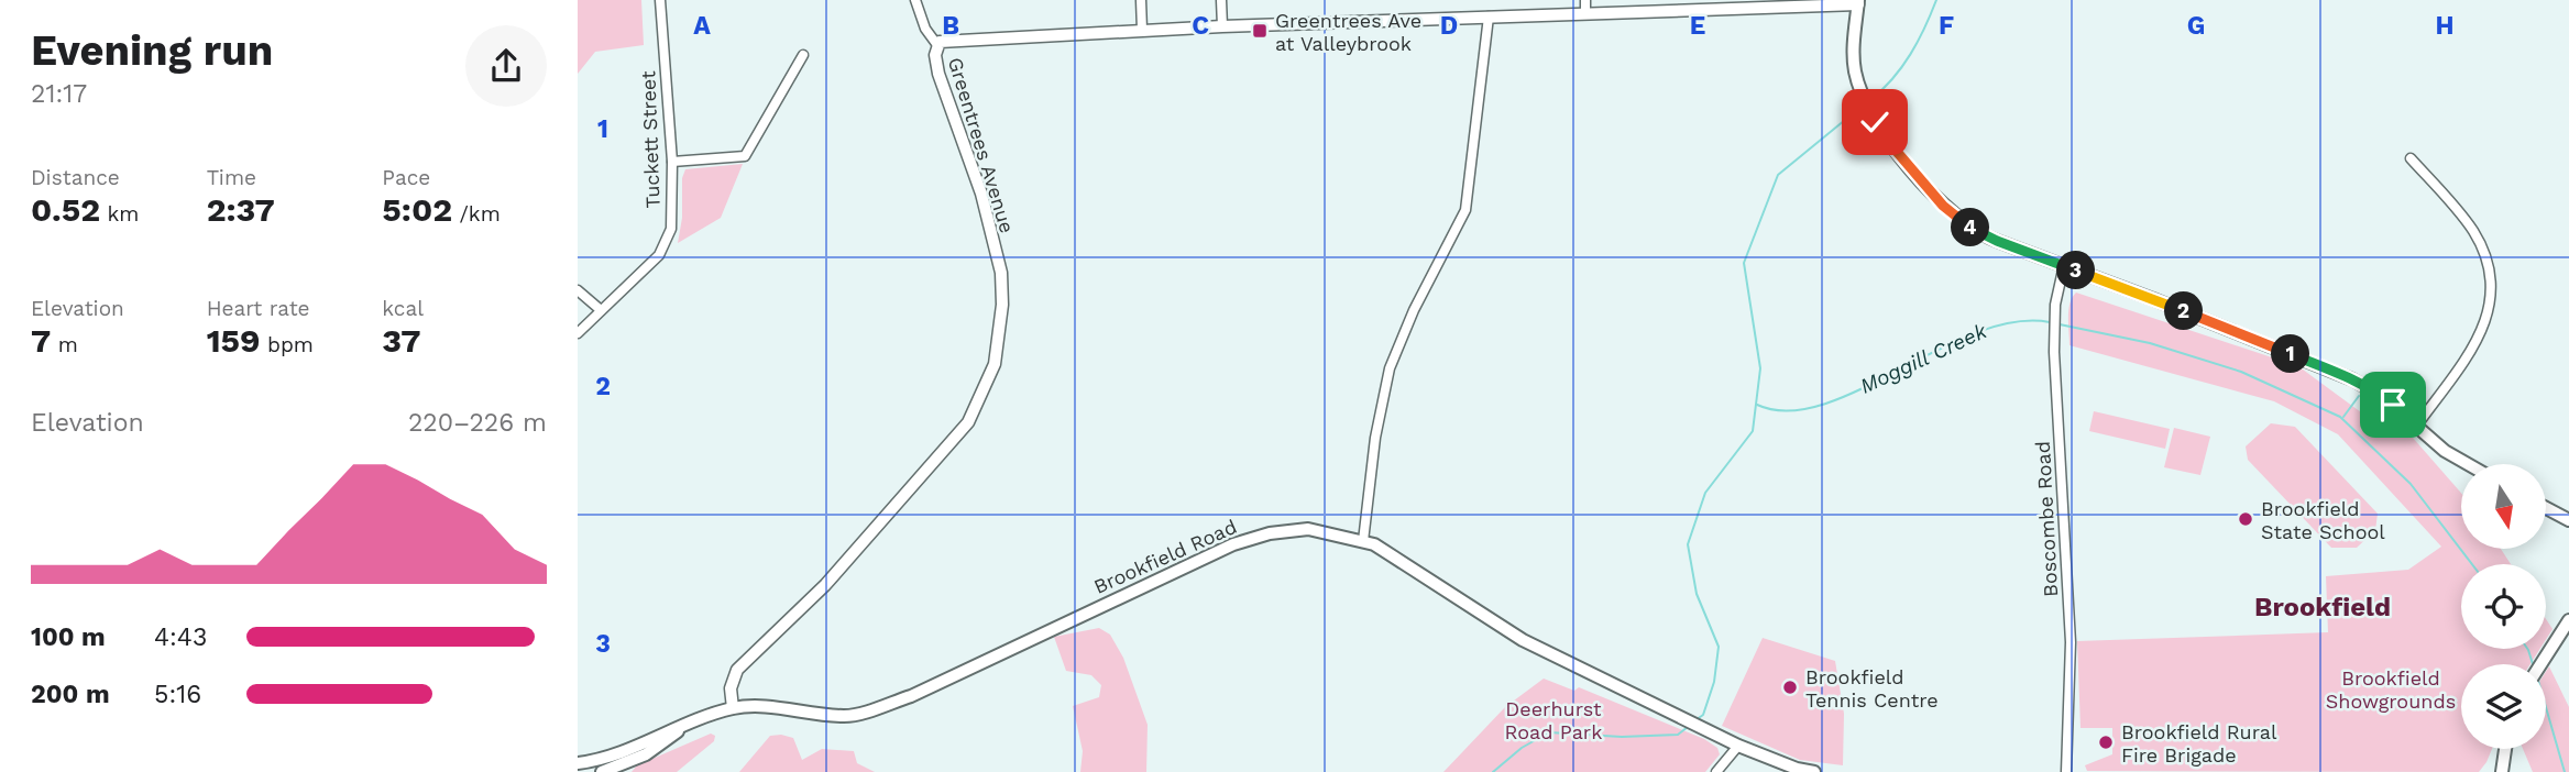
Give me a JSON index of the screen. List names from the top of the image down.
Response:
{
  "streets": {
    "main road": ["Brookfield Road"],
    "street": ["Tuckett Street", "Greentrees Avenue", "Boscombe Road"]
  },
  "crossings": [
    ["Greentrees Avenue", "Brookfield Road"]
  ],
  "districts": ["Brookfield"],
  "water": ["Moggill Creek"],
  "parks": ["Brookfield Showgrounds", "Deerhurst Road Park"],
  "places": {
    "transit": ["Greentrees Ave at Valleybrook"],
    "other": ["Brookfield State School", "Brookfield Tennis Centre", "Brookfield Rural Fire Brigade"]
  },
  "north": "bottom",
  "page": {
    "heading": ["Evening run", "21:17"],
    "stats": [
      ["Distance", "0.52 km"],
      ["Time", "2:37"],
      ["Pace", "5:02 /km"],
      ["Elevation", "7 m"],
      ["Heart rate", "159 bpm"],
      ["kcal", "37"]
    ],
    "pins": [
      "4",
      "3",
      "2",
      "1"
    ],
    "chart": ["Elevation", "220–226 m"],
    "list": [
      {
        "name": "100 m",
        "note": "4:43"
      },
      {
        "name": "200 m",
        "note": "5:16"
      }
    ]
  },
  "grid": {
    "columns": [
      "A",
      "B",
      "C",
      "D",
      "E",
      "F",
      "G",
      "H"
    ],
    "rows": ["1", "2", "3"]
  }
}
